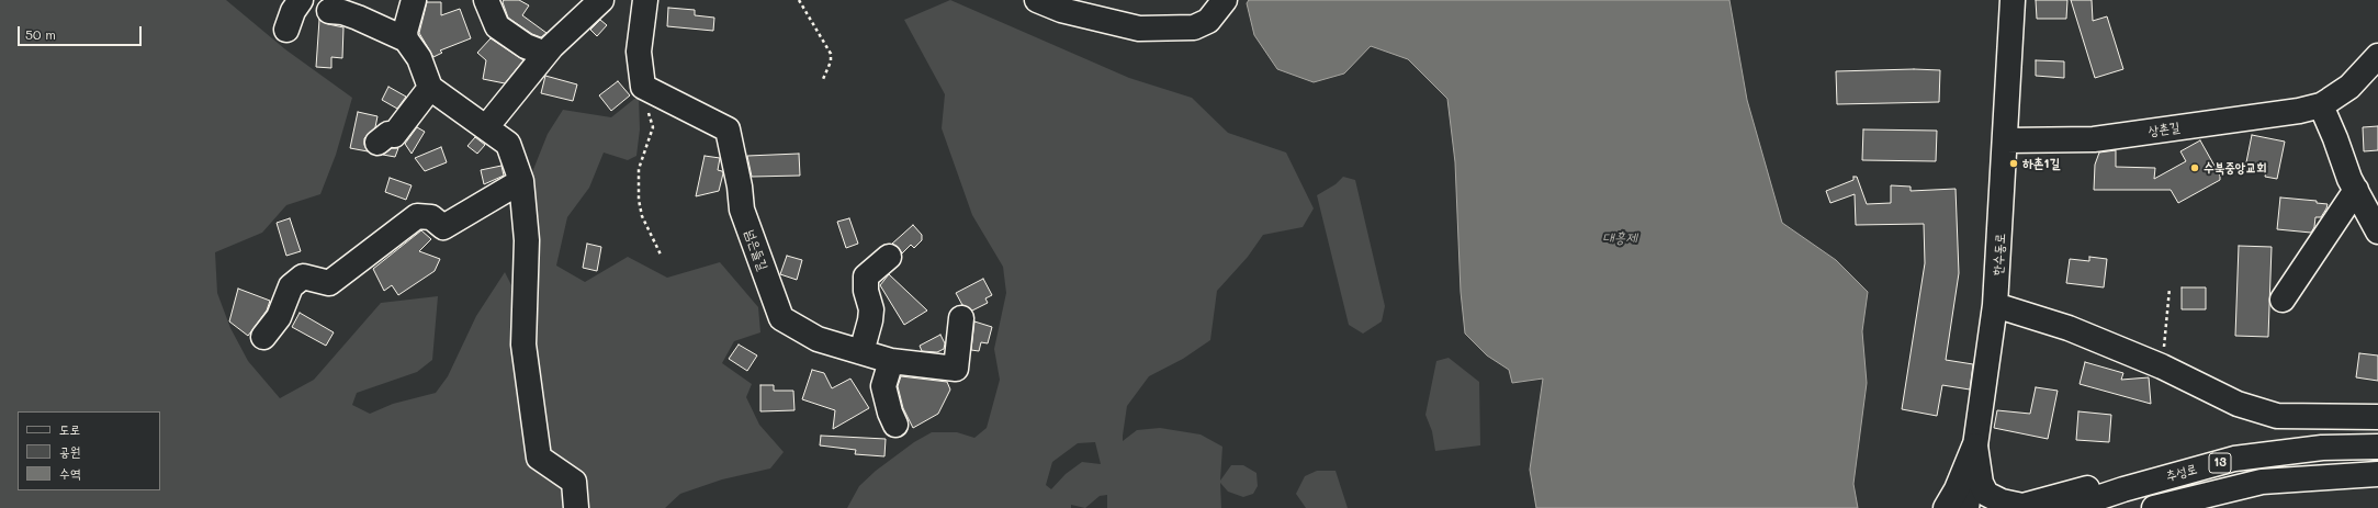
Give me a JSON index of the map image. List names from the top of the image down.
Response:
{
  "streets": {
    "street": [
      "상촌길",
      "넘은들길",
      "한수동로",
      "13",
      "추성로"
    ]
  },
  "crossings": [
    ["상촌길", "한수동로"]
  ],
  "water": ["대흥제"],
  "places": ["하촌1길", "수북중앙교회"],
  "legend": ["도로", "공원", "수역"],
  "scale_bar": "50 m"
}
